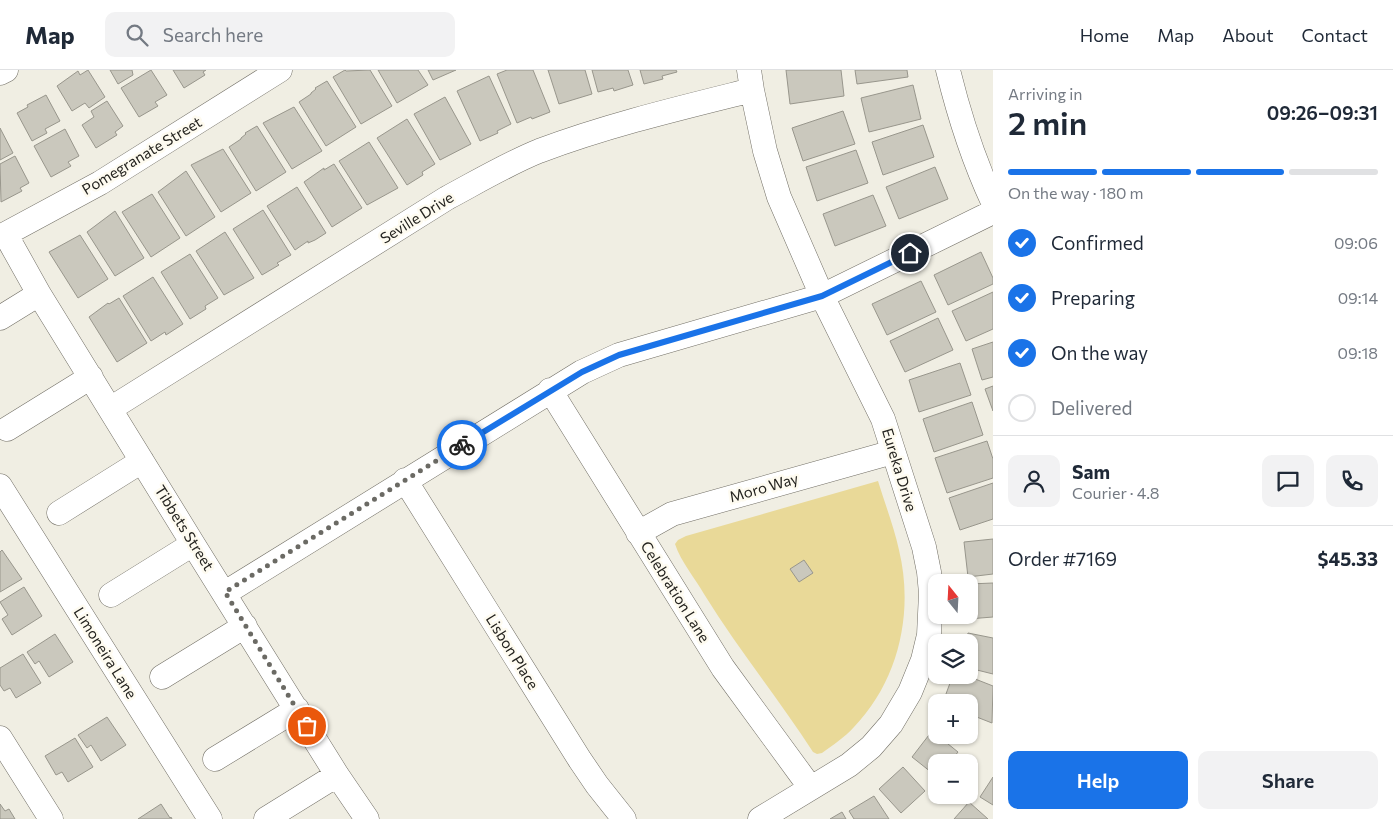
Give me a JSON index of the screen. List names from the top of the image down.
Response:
{
  "streets": {
    "street": [
      "Pomegranate Street",
      "Seville Drive",
      "Eureka Drive",
      "Moro Way",
      "Tibbets Street",
      "Celebration Lane",
      "Lisbon Place",
      "Limoneira Lane"
    ]
  },
  "crossings": [
    ["Pomegranate Street", "Tibbets Street"],
    ["Seville Drive", "Eureka Drive"],
    ["Seville Drive", "Tibbets Street"],
    ["Eureka Drive", "Moro Way"],
    ["Eureka Drive", "Celebration Lane"],
    ["Moro Way", "Celebration Lane"]
  ],
  "north": "top",
  "page": {
    "header": "Map",
    "search": "Search here",
    "nav": [
      "Home",
      "Map",
      "About",
      "Contact"
    ],
    "heading": ["2 min", "Arriving in", "09:26–09:31"],
    "panel": [
      "Sam",
      "Courier · 4.8",
      "Order #7169",
      "$45.33"
    ],
    "bar": "On the way · 180 m",
    "list": [
      ["Confirmed", "09:06"],
      ["Preparing", "09:14"],
      ["On the way", "09:18"],
      "Delivered"
    ],
    "map_buttons": ["+", "−"],
    "buttons": ["Help", "Share"]
  }
}
